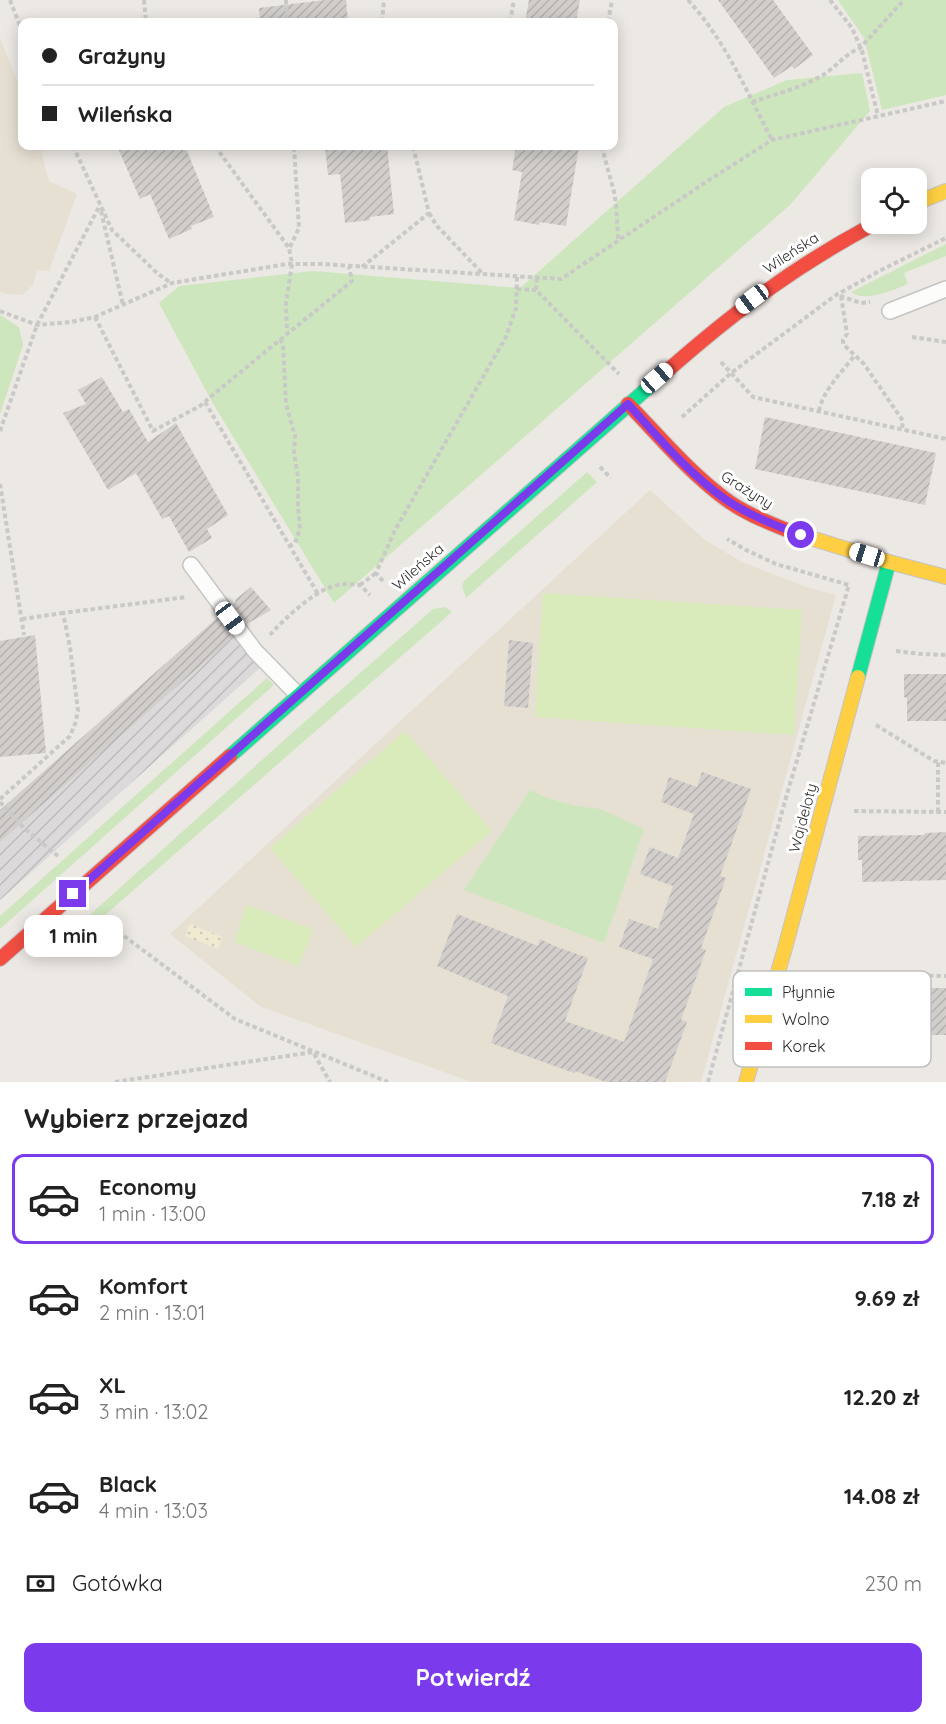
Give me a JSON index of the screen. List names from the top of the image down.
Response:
{
  "streets": {
    "street": ["Wileńska", "Grażyny", "Wajdeloty"]
  },
  "crossings": [
    ["Wileńska", "Grażyny"],
    ["Grażyny", "Wajdeloty"]
  ],
  "legend": ["Płynnie", "Wolno", "Korek"],
  "page": {
    "banner": ["Grażyny", "Wileńska"],
    "bubble": "1 min",
    "heading": "Wybierz przejazd",
    "list": [
      {
        "name": "Economy",
        "note": "1 min · 13:00",
        "value": "7.18 zł"
      },
      {
        "name": "Komfort",
        "note": "2 min · 13:01",
        "value": "9.69 zł"
      },
      {
        "name": "XL",
        "note": "3 min · 13:02",
        "value": "12.20 zł"
      },
      {
        "name": "Black",
        "note": "4 min · 13:03",
        "value": "14.08 zł"
      }
    ],
    "pay": ["Gotówka", "230 m"],
    "buttons": "Potwierdź"
  }
}
